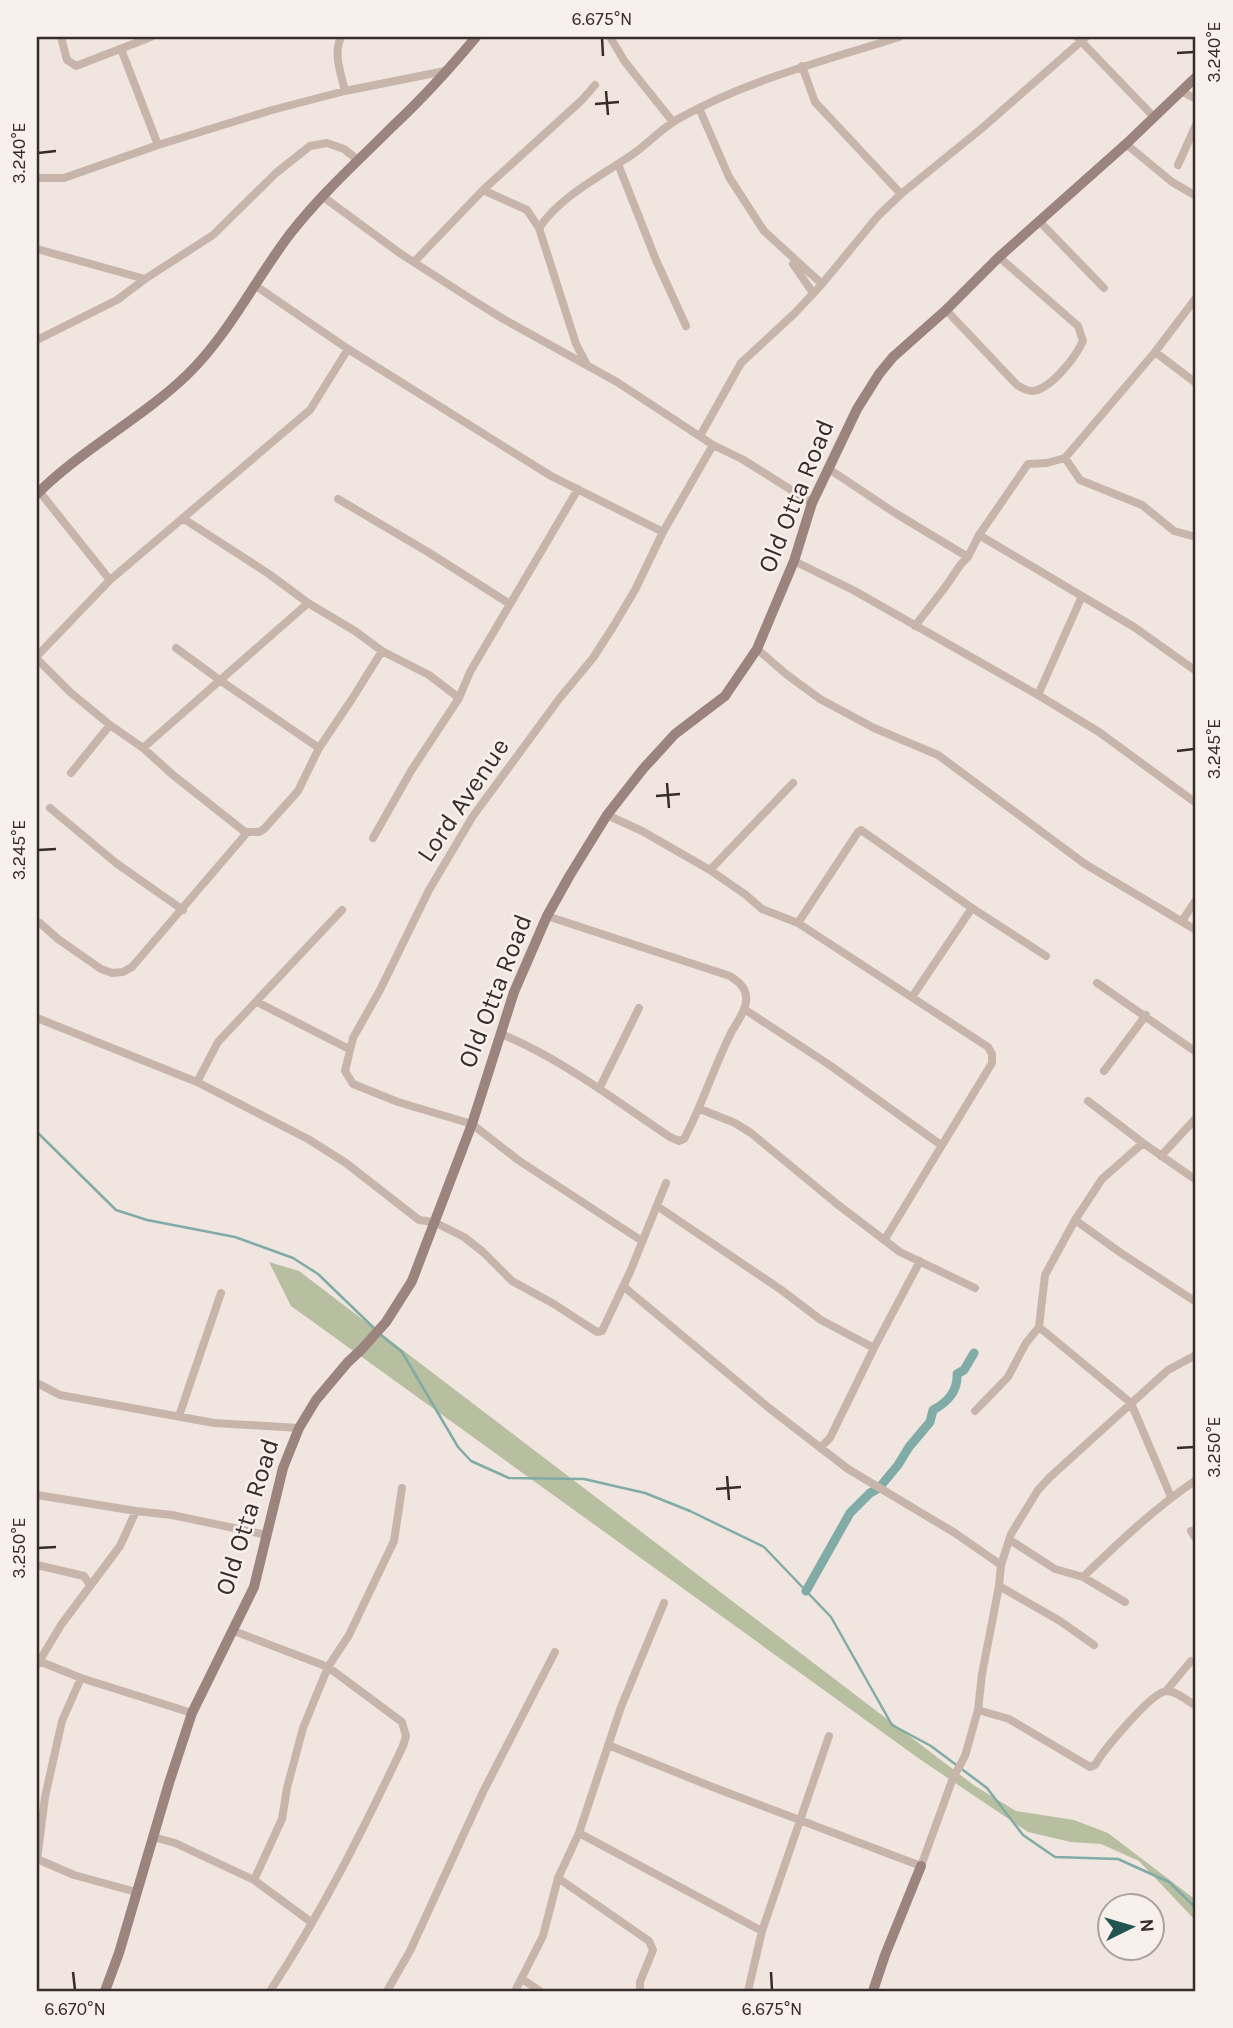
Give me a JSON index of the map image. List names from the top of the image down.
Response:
{
  "streets": {
    "street": ["Old Otta Road", "Lord Avenue"]
  },
  "crossings": [
    ["Old Otta Road", "Lord Avenue"]
  ],
  "north": "right",
  "coordinates": [
    "6.675°N",
    "3.240°E",
    "3.245°E",
    "3.250°E",
    "6.670°N"
  ]
}
